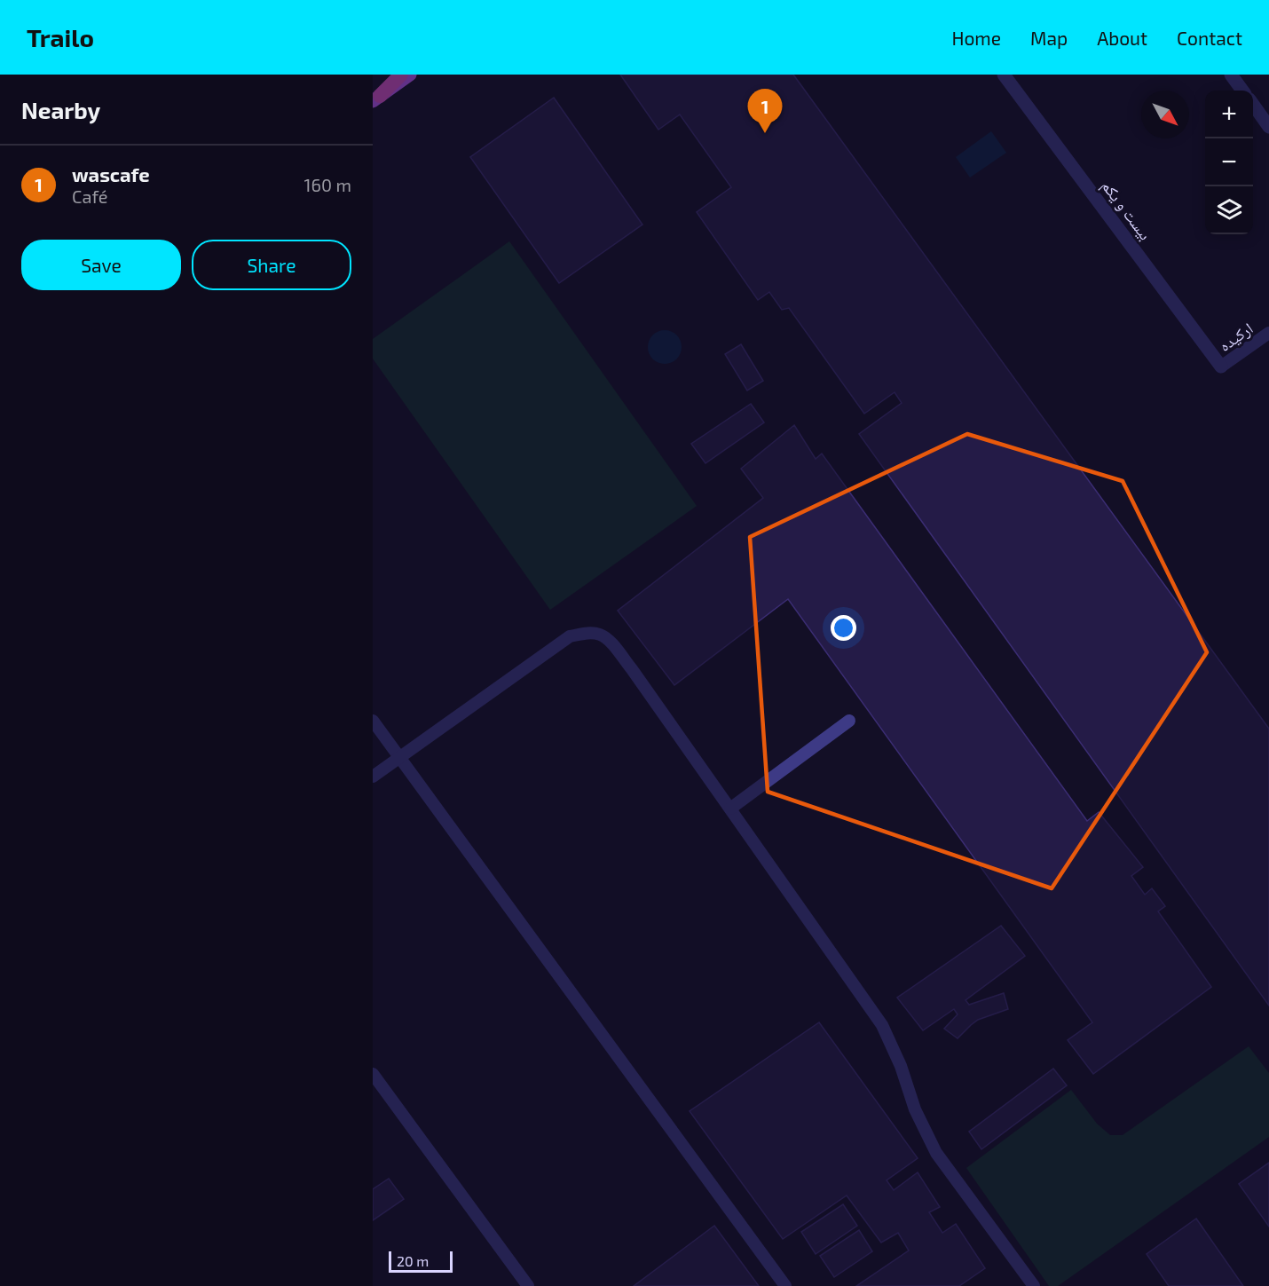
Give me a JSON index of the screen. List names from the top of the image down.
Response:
{
  "streets": {
    "street": ["بیست و یکم"],
    "lane": ["ارکیده"]
  },
  "crossings": [
    ["بیست و یکم", "ارکیده"]
  ],
  "scale_bar": "20 m",
  "north": "bottom right",
  "page": {
    "header": "Trailo",
    "nav": [
      "Home",
      "Map",
      "About",
      "Contact"
    ],
    "heading": "Nearby",
    "pins": "1",
    "map_buttons": ["+", "−"],
    "list": [
      {
        "mark": "1",
        "name": "wascafe",
        "note": "Café",
        "value": "160 m"
      }
    ],
    "buttons": ["Save", "Share"],
    "scale": "20 m"
  }
}
